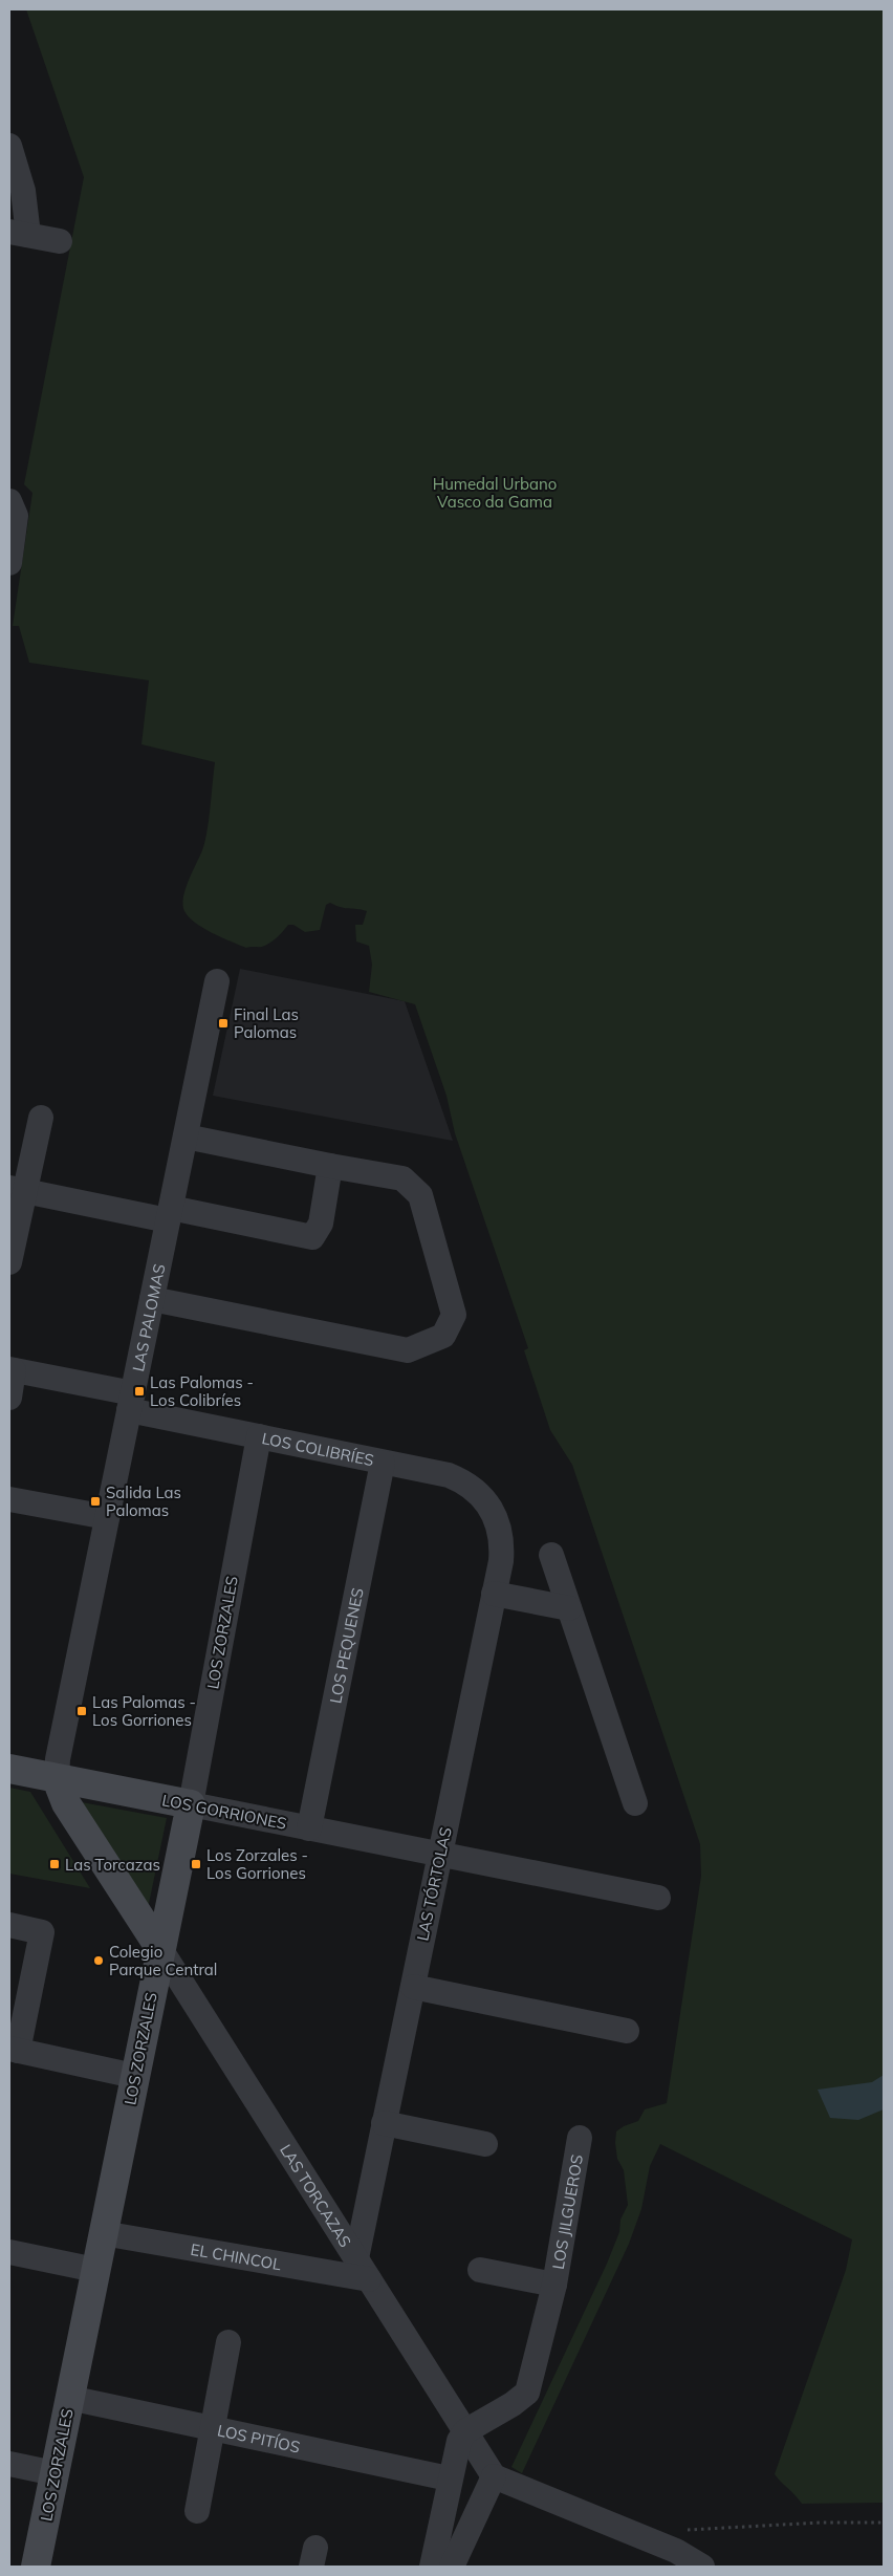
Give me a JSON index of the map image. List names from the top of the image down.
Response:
{
  "streets": {
    "street": [
      "LAS PALOMAS",
      "LOS COLIBRÍES",
      "LOS ZORZALES",
      "LOS PEQUENES",
      "LOS GORRIONES",
      "LAS TÓRTOLAS",
      "LAS TORCAZAS",
      "LOS JILGUEROS",
      "EL CHINCOL",
      "LOS PITÍOS"
    ]
  },
  "crossings": [
    ["LAS PALOMAS", "LOS COLIBRÍES"],
    ["LAS PALOMAS", "LOS GORRIONES"],
    ["LAS PALOMAS", "LAS TORCAZAS"],
    ["LOS COLIBRÍES", "LOS ZORZALES"],
    ["LOS COLIBRÍES", "LOS PEQUENES"],
    ["LOS COLIBRÍES", "LAS TÓRTOLAS"],
    ["LOS ZORZALES", "LOS GORRIONES"],
    ["LOS ZORZALES", "LAS TORCAZAS"],
    ["LOS ZORZALES", "EL CHINCOL"],
    ["LOS ZORZALES", "LOS PITÍOS"],
    ["LOS PEQUENES", "LOS GORRIONES"],
    ["LOS GORRIONES", "LAS TÓRTOLAS"],
    ["LOS GORRIONES", "LAS TORCAZAS"],
    ["LAS TÓRTOLAS", "LAS TORCAZAS"],
    ["LAS TORCAZAS", "LOS JILGUEROS"],
    ["LAS TORCAZAS", "EL CHINCOL"]
  ],
  "parks": ["Humedal Urbano Vasco da Gama"],
  "places": {
    "transit": [
      "Final Las Palomas",
      "Las Palomas - Los Colibríes",
      "Salida Las Palomas",
      "Las Palomas - Los Gorriones",
      "Las Torcazas",
      "Los Zorzales - Los Gorriones"
    ],
    "other": ["Colegio Parque Central"]
  }
}
